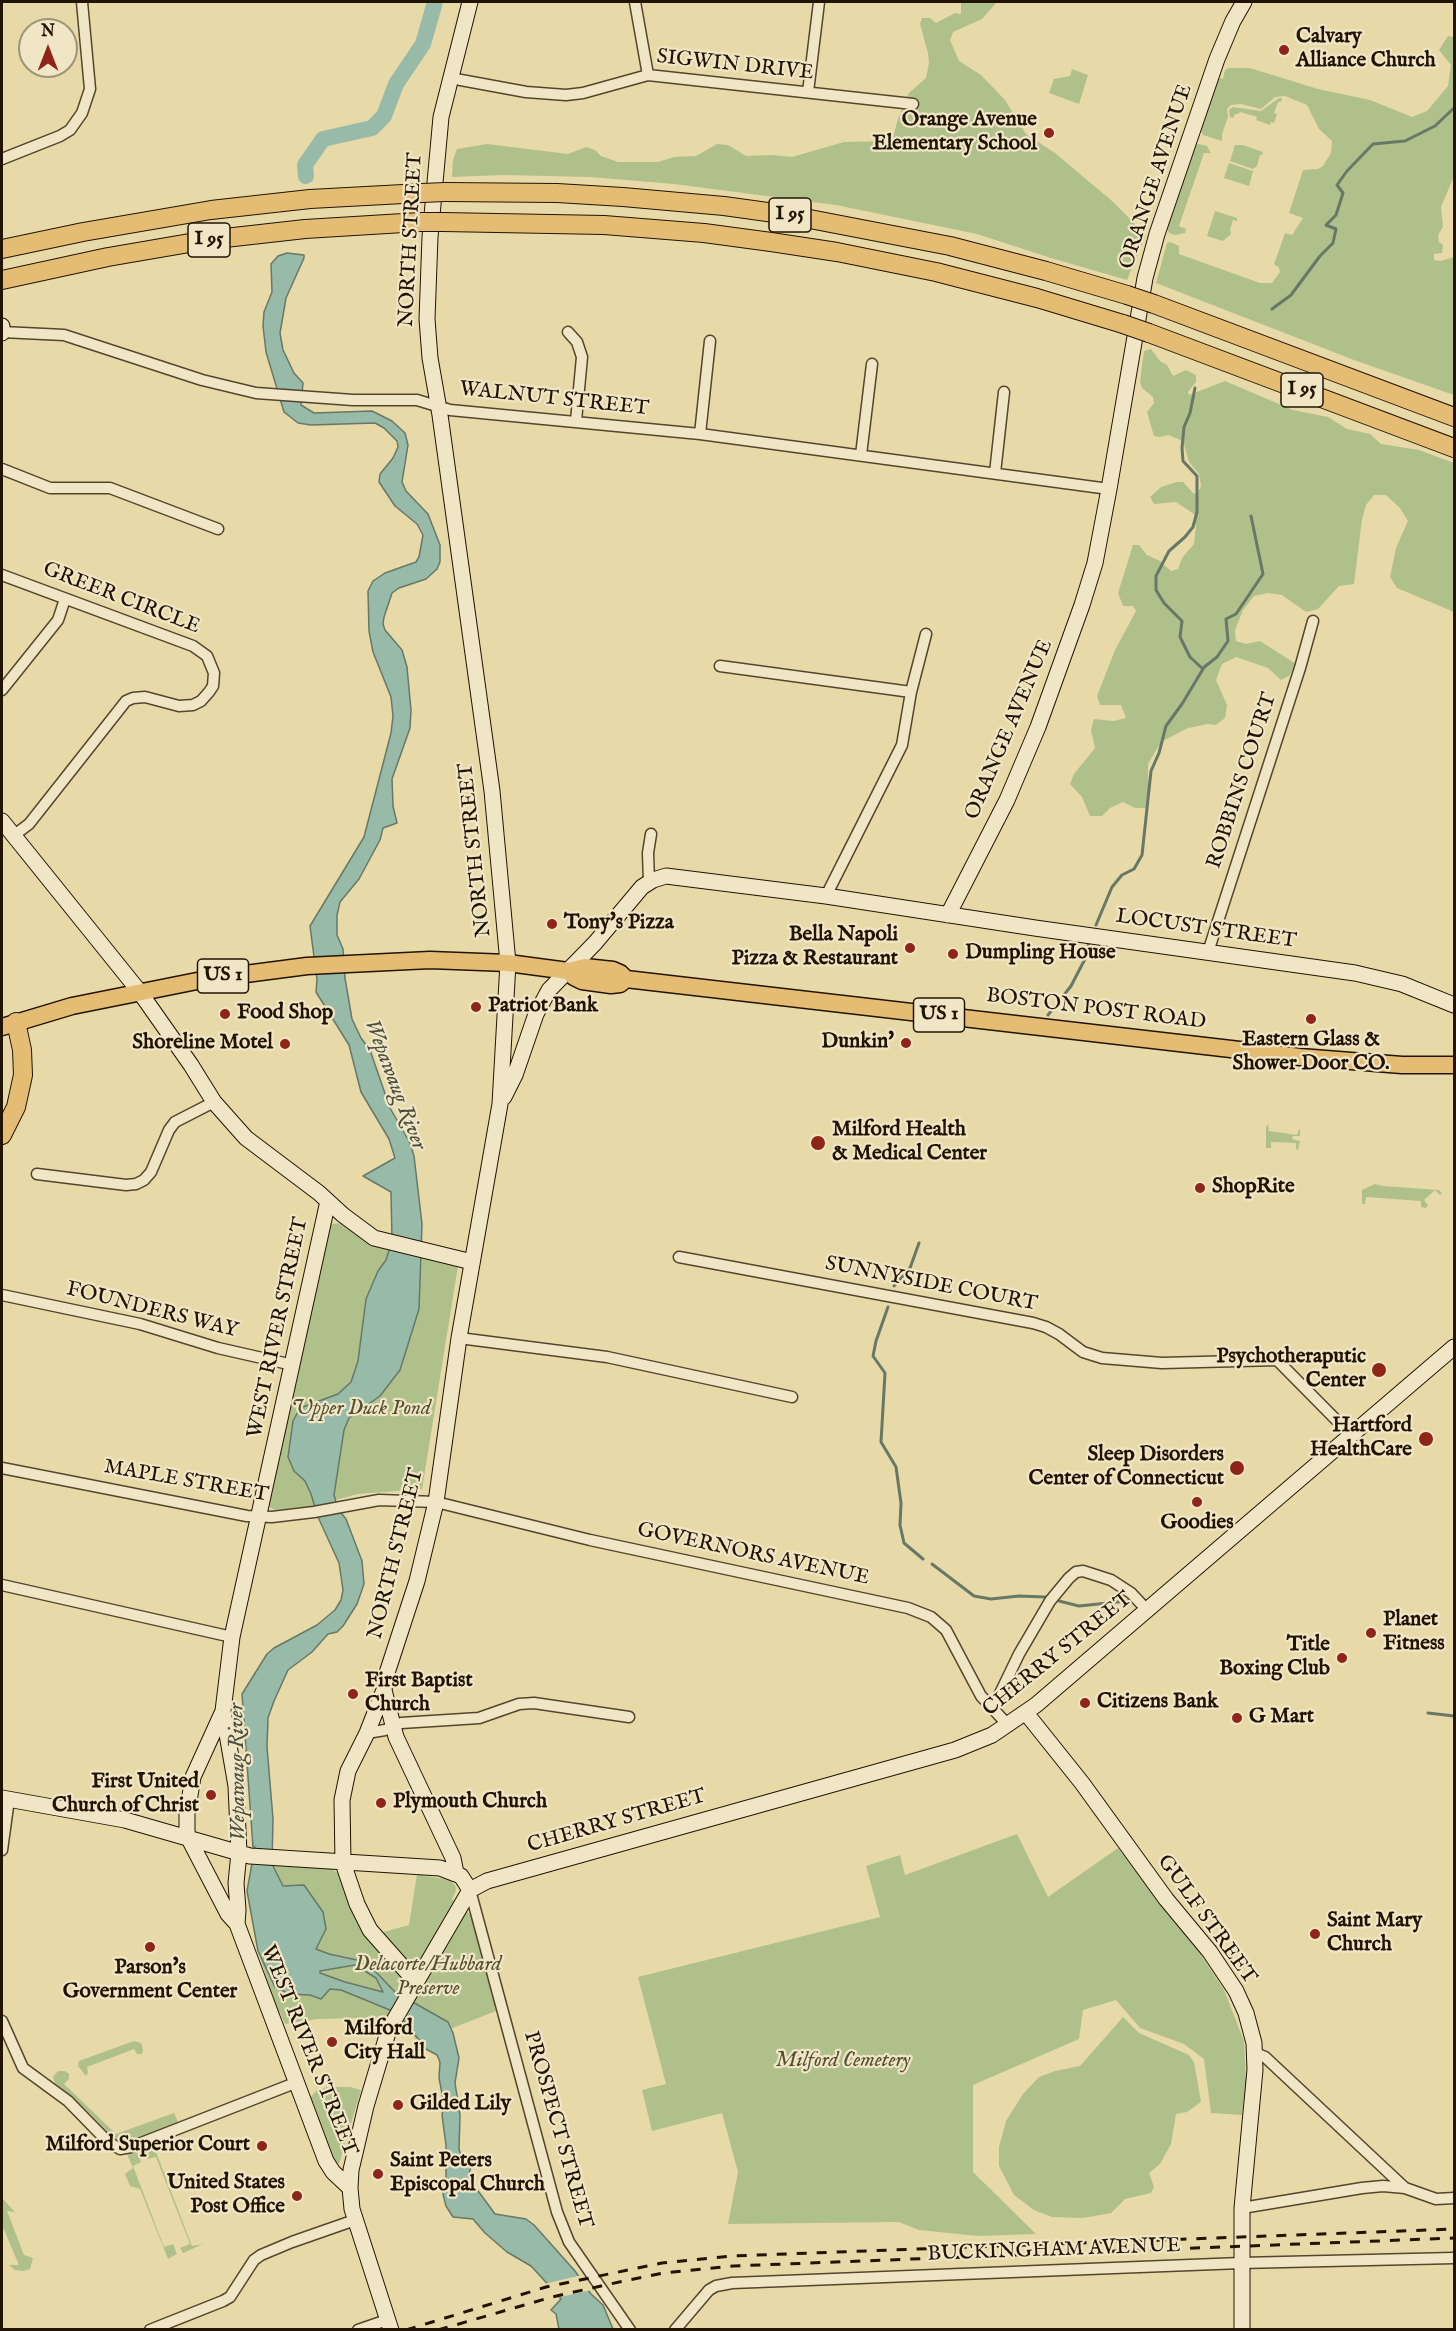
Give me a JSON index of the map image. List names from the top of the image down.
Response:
{
  "streets": {
    "highway": ["I 95"],
    "main road": [
      "ORANGE AVENUE",
      "NORTH STREET",
      "LOCUST STREET",
      "US 1",
      "BOSTON POST ROAD",
      "WEST RIVER STREET",
      "CHERRY STREET",
      "GULF STREET"
    ],
    "street": [
      "SIGWIN DRIVE",
      "WALNUT STREET",
      "GREER CIRCLE",
      "ROBBINS COURT",
      "SUNNYSIDE COURT",
      "FOUNDERS WAY",
      "MAPLE STREET",
      "GOVERNORS AVENUE",
      "PROSPECT STREET",
      "BUCKINGHAM AVENUE"
    ]
  },
  "crossings": [
    ["SIGWIN DRIVE", "NORTH STREET"],
    ["ORANGE AVENUE", "WALNUT STREET"],
    ["ORANGE AVENUE", "LOCUST STREET"],
    ["NORTH STREET", "WALNUT STREET"],
    ["NORTH STREET", "BOSTON POST ROAD"],
    ["NORTH STREET", "MAPLE STREET"],
    ["NORTH STREET", "GOVERNORS AVENUE"],
    ["GREER CIRCLE", "WEST RIVER STREET"],
    ["ROBBINS COURT", "LOCUST STREET"],
    ["BOSTON POST ROAD", "WEST RIVER STREET"],
    ["SUNNYSIDE COURT", "CHERRY STREET"],
    ["FOUNDERS WAY", "WEST RIVER STREET"],
    ["WEST RIVER STREET", "MAPLE STREET"],
    ["MAPLE STREET", "GOVERNORS AVENUE"],
    ["GOVERNORS AVENUE", "CHERRY STREET"],
    ["CHERRY STREET", "GULF STREET"],
    ["CHERRY STREET", "PROSPECT STREET"],
    ["GULF STREET", "BUCKINGHAM AVENUE"]
  ],
  "water": ["Wepawaug River"],
  "parks": ["Upper Duck Pond", "Delacorte/Hubbard Preserve", "Milford Cemetery"],
  "places": [
    "Calvary Alliance Church",
    "Orange Avenue Elementary School",
    "Tony's Pizza",
    "Bella Napoli Pizza & Restaurant",
    "Dumpling House",
    "Patriot Bank",
    "Food Shop",
    "Eastern Glass & Shower Door CO.",
    "Dunkin'",
    "Shoreline Motel",
    "Milford Health & Medical Center",
    "ShopRite",
    "Psychotheraputic Center",
    "Hartford HealthCare",
    "Sleep Disorders Center of Connecticut",
    "Goodies",
    "Planet Fitness",
    "Title Boxing Club",
    "First Baptist Church",
    "Citizens Bank",
    "G Mart",
    "First United Church of Christ",
    "Plymouth Church",
    "Saint Mary Church",
    "Parson's Government Center",
    "Milford City Hall",
    "Gilded Lily",
    "Milford Superior Court",
    "Saint Peters Episcopal Church",
    "United States Post Office"
  ],
  "north": "top"
}
